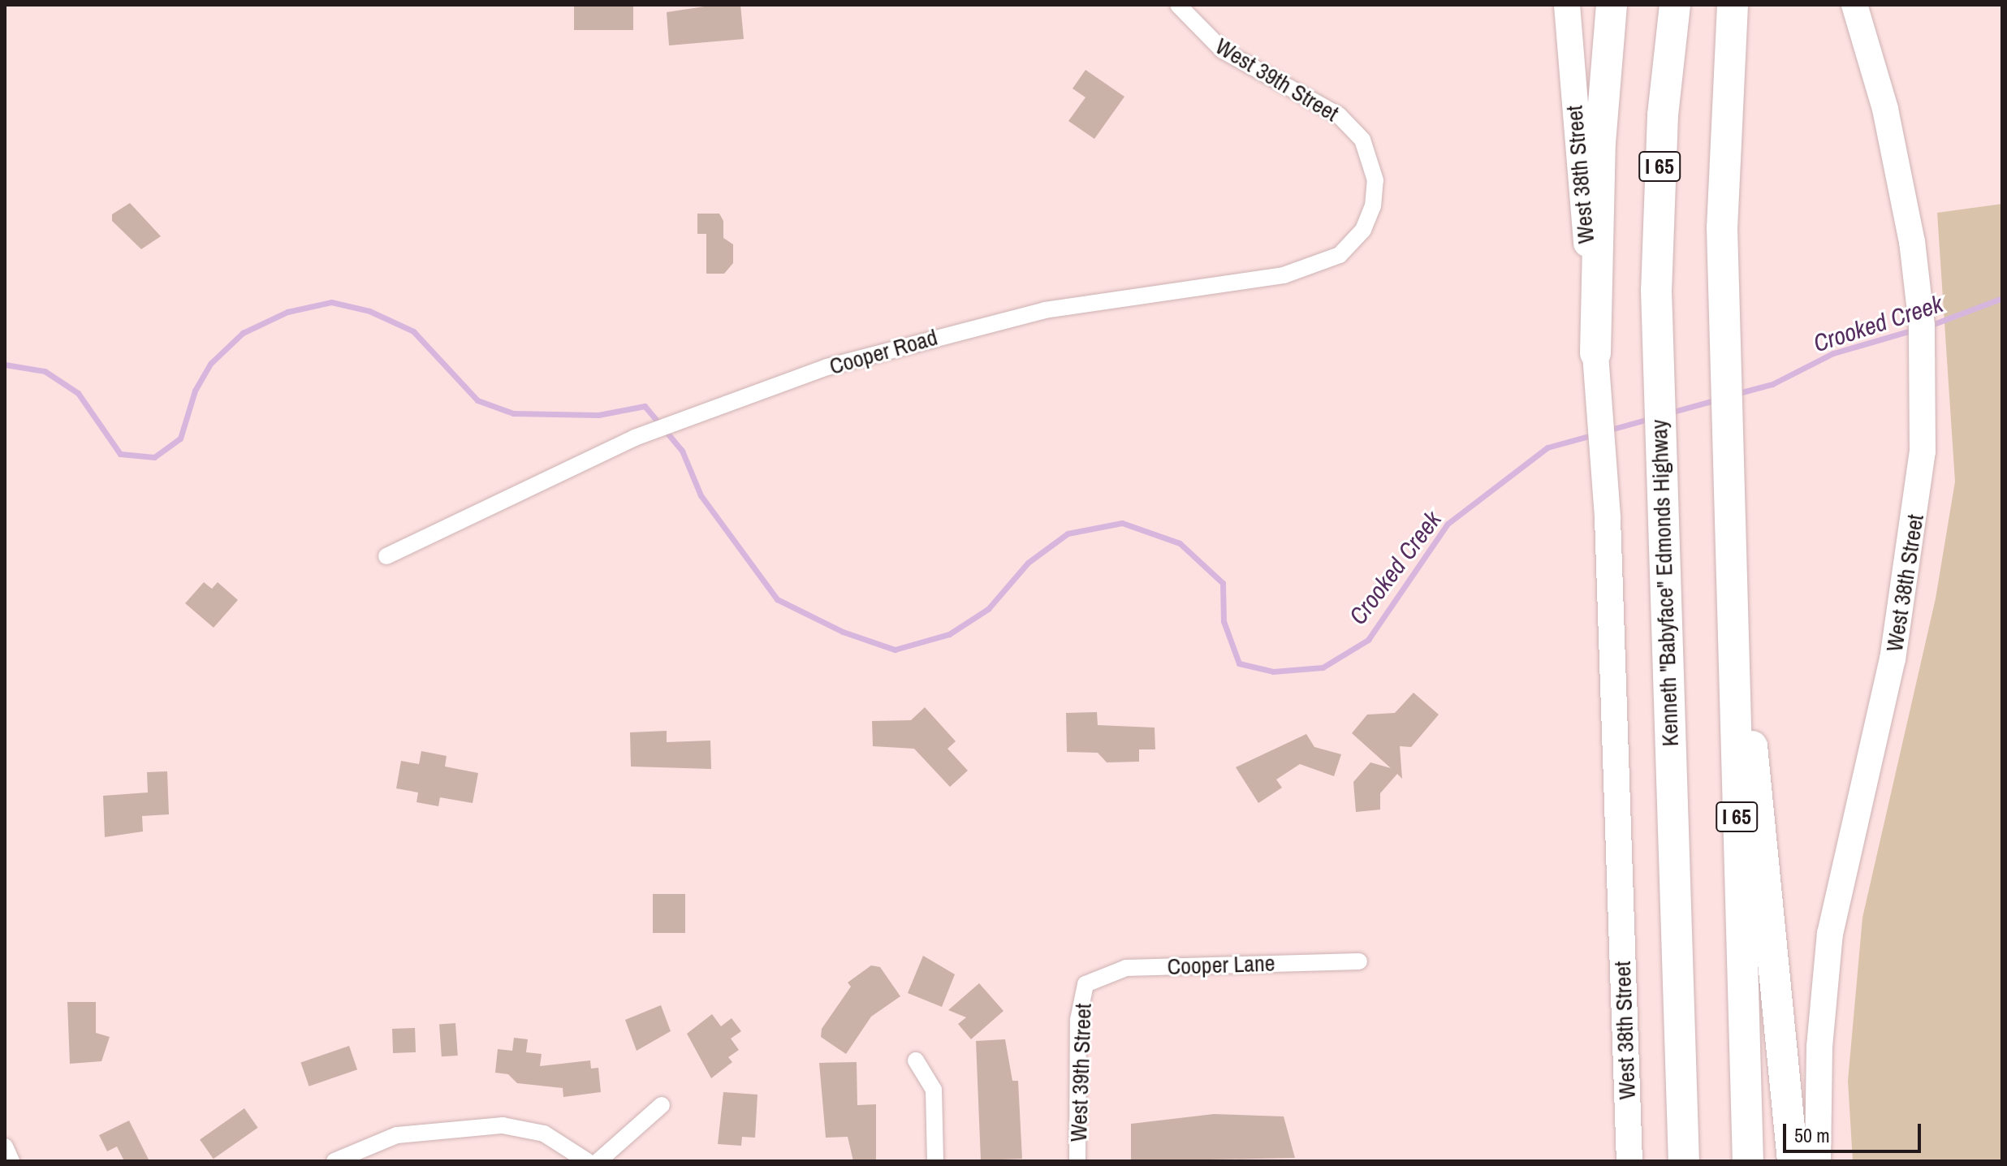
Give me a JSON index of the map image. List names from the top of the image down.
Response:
{
  "streets": {
    "highway": ["I 65", "Kenneth \"Babyface\" Edmonds Highway"],
    "main road": ["West 38th Street"],
    "street": ["West 39th Street", "Cooper Road", "Cooper Lane"]
  },
  "crossings": [
    ["West 39th Street", "Cooper Road"],
    ["West 39th Street", "Cooper Lane"]
  ],
  "water": ["Crooked Creek"],
  "scale_bar": "50 m"
}
